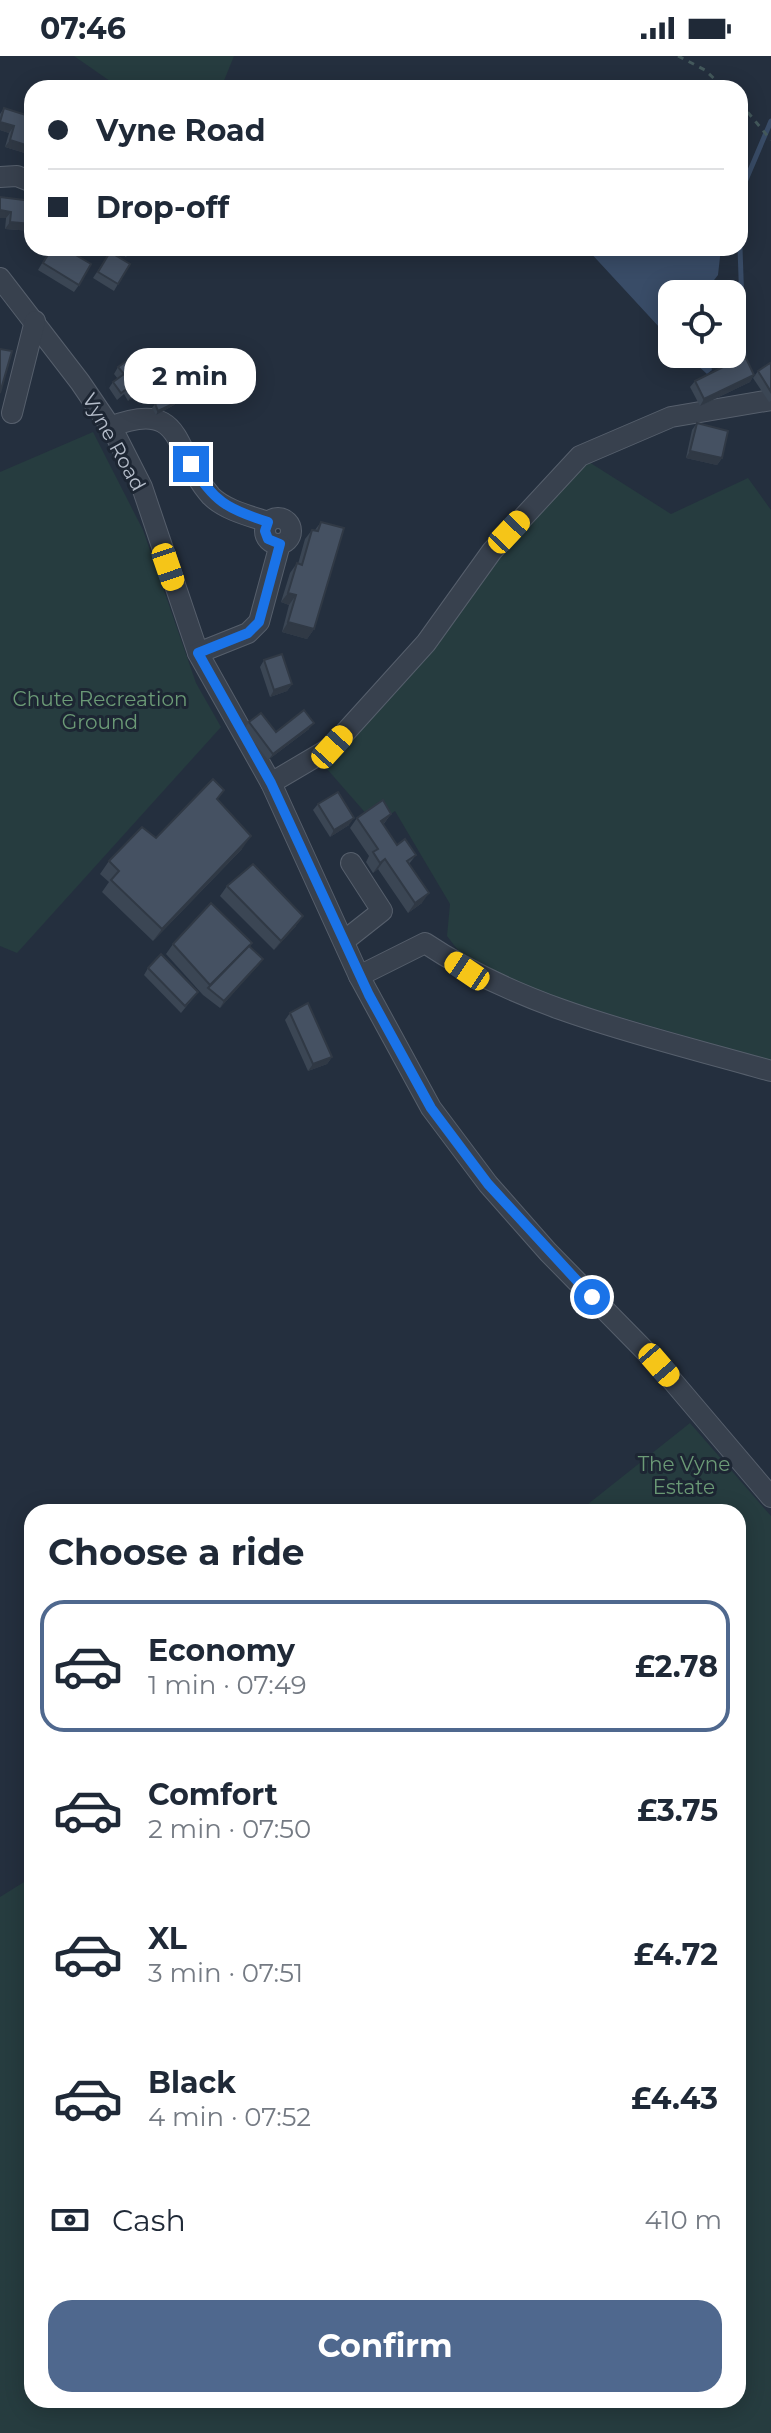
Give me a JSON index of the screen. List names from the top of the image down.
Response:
{
  "streets": {
    "street": ["Vyne Road"]
  },
  "parks": ["Chute Recreation Ground", "The Vyne Estate"],
  "page": {
    "status": "07:46",
    "banner": ["Vyne Road", "Drop-off"],
    "bubble": "2 min",
    "heading": "Choose a ride",
    "list": [
      {
        "name": "Economy",
        "note": "1 min · 07:49",
        "value": "£2.78"
      },
      {
        "name": "Comfort",
        "note": "2 min · 07:50",
        "value": "£3.75"
      },
      {
        "name": "XL",
        "note": "3 min · 07:51",
        "value": "£4.72"
      },
      {
        "name": "Black",
        "note": "4 min · 07:52",
        "value": "£4.43"
      }
    ],
    "pay": ["Cash", "410 m"],
    "buttons": "Confirm"
  }
}
